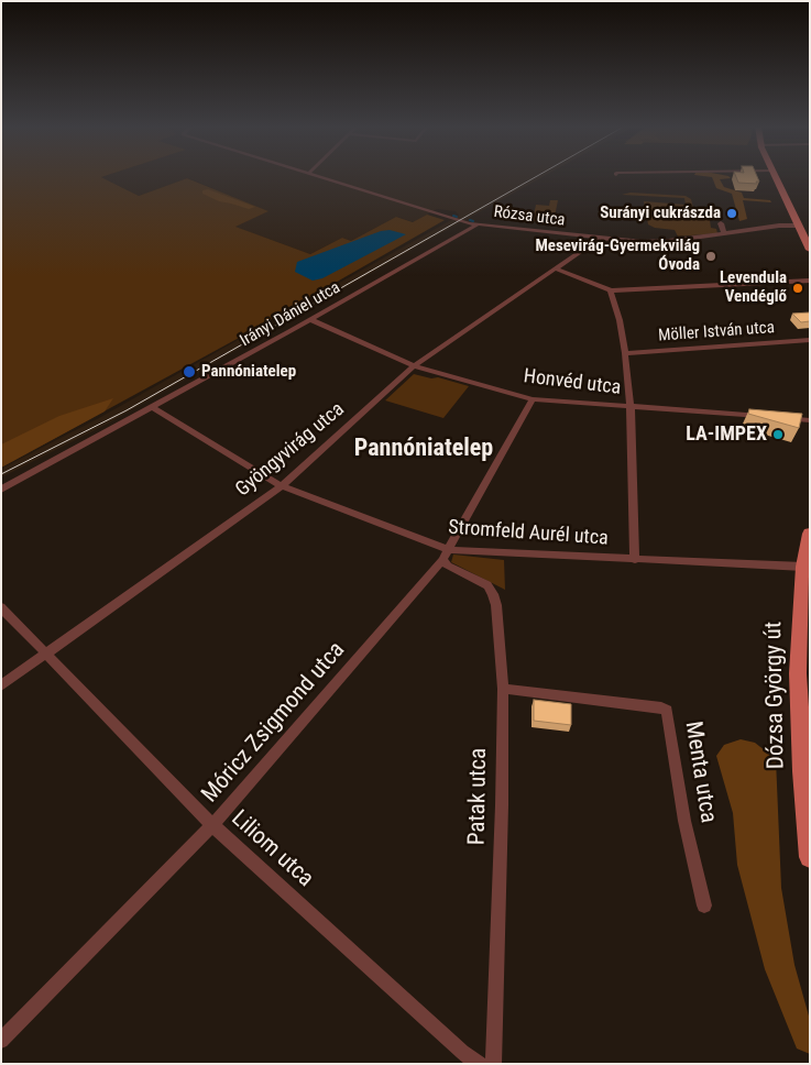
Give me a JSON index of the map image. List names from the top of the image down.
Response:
{
  "streets": {
    "main road": ["Dózsa György út"],
    "street": [
      "Rózsa utca",
      "Irányi Dániel utca",
      "Möller István utca",
      "Honvéd utca",
      "Gyöngyvirág utca",
      "Stromfeld Aurél utca",
      "Móricz Zsigmond utca",
      "Menta utca",
      "Patak utca",
      "Liliom utca"
    ]
  },
  "crossings": [
    ["Rózsa utca", "Irányi Dániel utca"],
    ["Rózsa utca", "Gyöngyvirág utca"],
    ["Irányi Dániel utca", "Honvéd utca"],
    ["Irányi Dániel utca", "Stromfeld Aurél utca"],
    ["Honvéd utca", "Gyöngyvirág utca"],
    ["Honvéd utca", "Móricz Zsigmond utca"],
    ["Gyöngyvirág utca", "Stromfeld Aurél utca"],
    ["Gyöngyvirág utca", "Liliom utca"],
    ["Stromfeld Aurél utca", "Dózsa György út"],
    ["Stromfeld Aurél utca", "Móricz Zsigmond utca"],
    ["Stromfeld Aurél utca", "Patak utca"],
    ["Móricz Zsigmond utca", "Patak utca"],
    ["Móricz Zsigmond utca", "Liliom utca"],
    ["Menta utca", "Patak utca"]
  ],
  "districts": ["Pannóniatelep"],
  "places": [
    "Surányi cukrászda",
    "Mesevirág-Gyermekvilág Óvoda",
    "Levendula Vendéglő",
    "Pannóniatelep",
    "LA-IMPEX"
  ]
}
